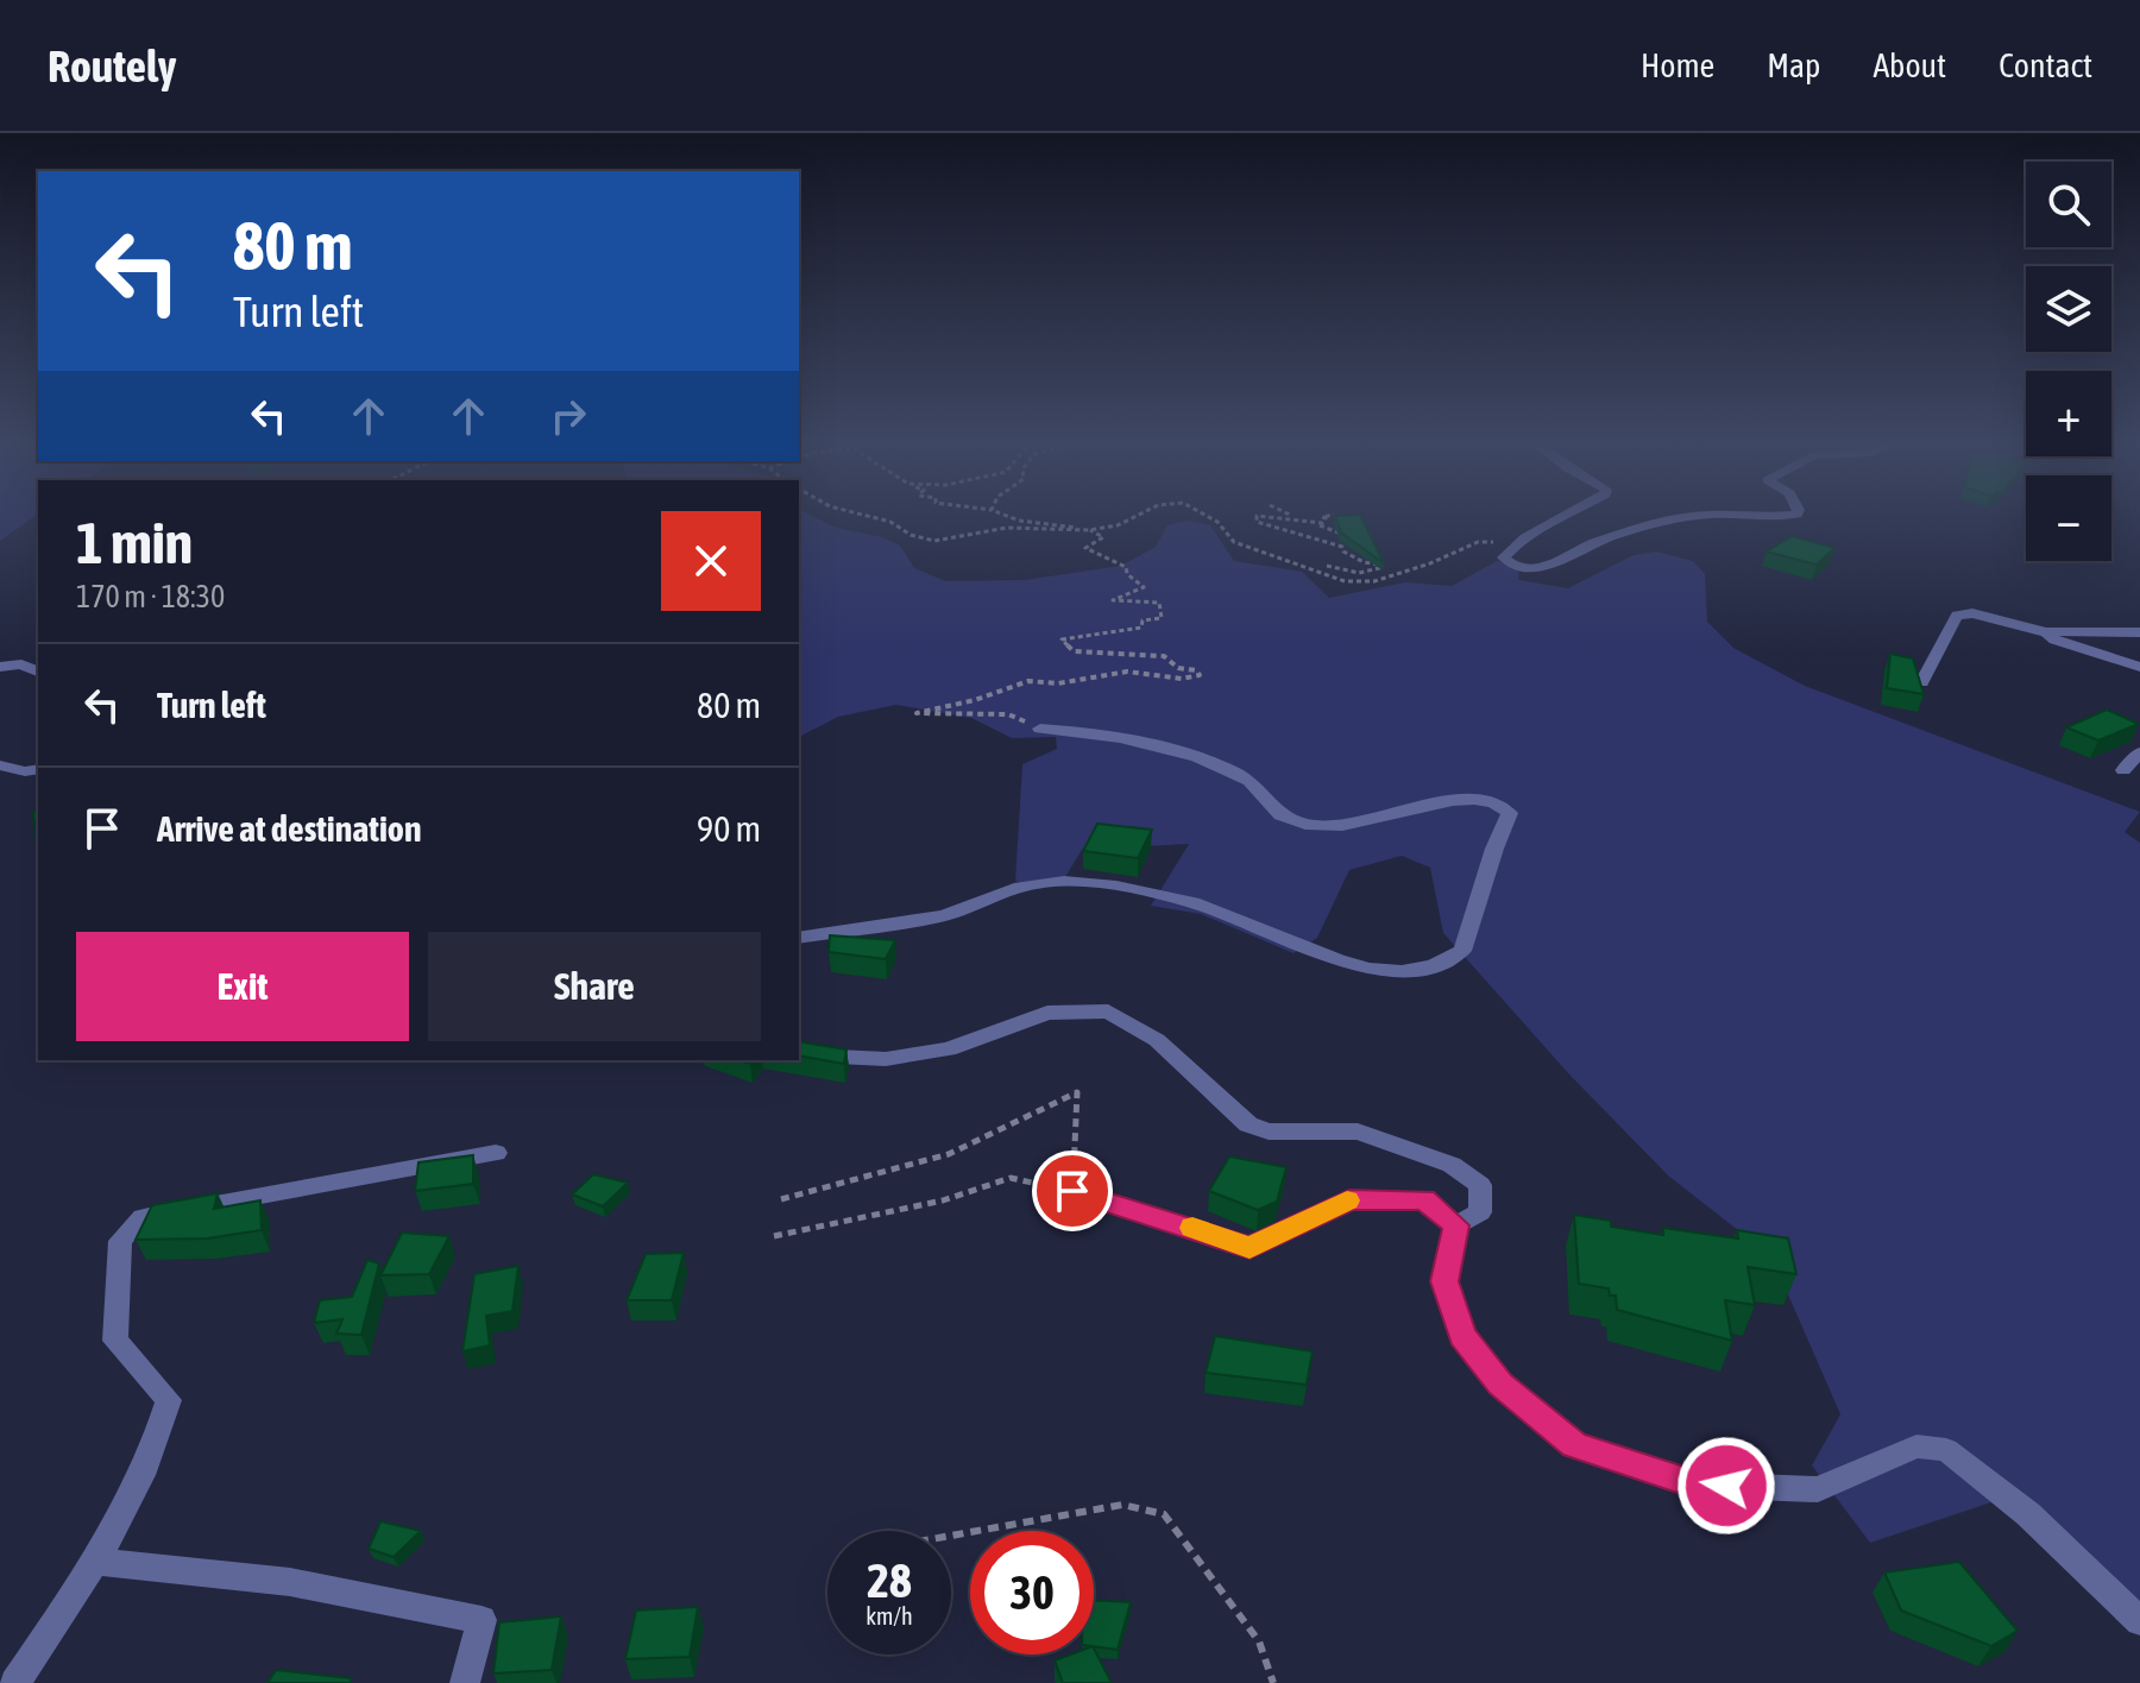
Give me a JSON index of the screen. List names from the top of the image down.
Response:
{
  "page": {
    "header": "Routely",
    "nav": [
      "Home",
      "Map",
      "About",
      "Contact"
    ],
    "map_buttons": ["+", "−"],
    "turn": ["80 m", "Turn left"],
    "heading": ["1 min", "170 m · 18:30"],
    "list": [
      {
        "name": "Turn left",
        "value": "80 m"
      },
      {
        "name": "Arrive at destination",
        "value": "90 m"
      }
    ],
    "buttons": ["Exit", "Share"],
    "speed": "28 km/h",
    "limit": "30"
  }
}
